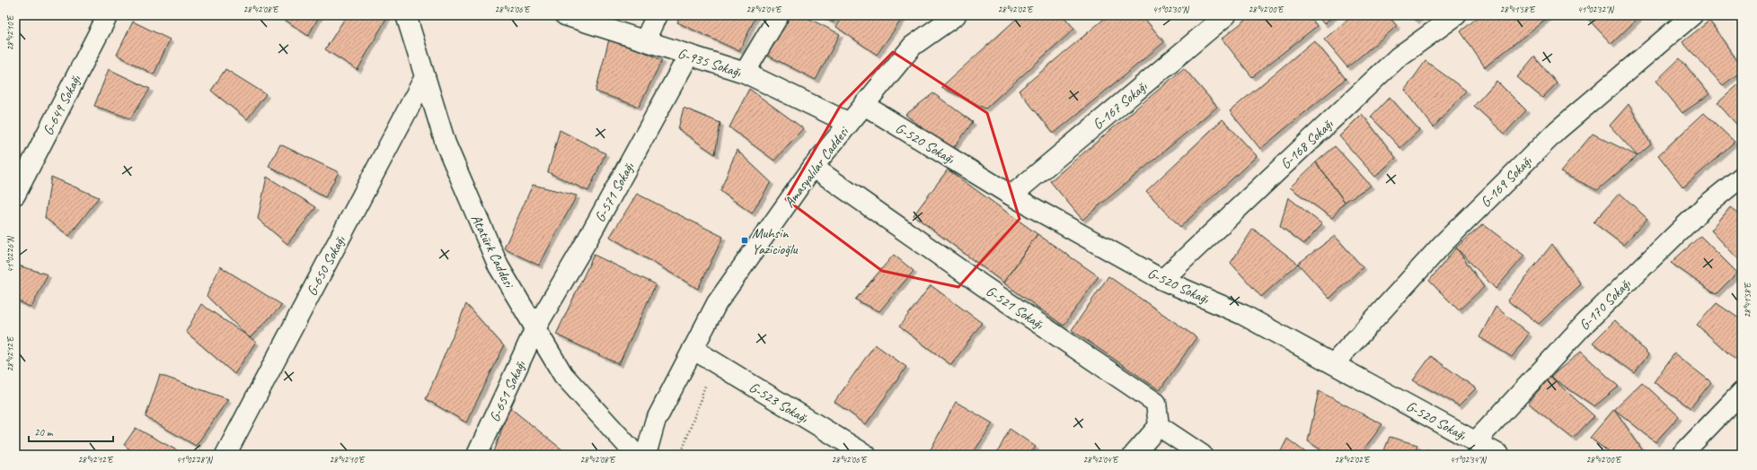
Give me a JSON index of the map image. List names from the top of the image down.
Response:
{
  "streets": {
    "street": [
      "G-935 Sokağı",
      "G-649 Sokağı",
      "G-167 Sokağı",
      "G-520 Sokağı",
      "G-168 Sokağı",
      "Amasyalılar Caddesi",
      "G-169 Sokağı",
      "G-571 Sokağı",
      "Atatürk Caddesi",
      "G-650 Sokağı",
      "G-170 Sokağı",
      "G-521 Sokağı",
      "G-651 Sokağı",
      "G-523 Sokağı"
    ]
  },
  "crossings": [
    ["G-935 Sokağı", "Amasyalılar Caddesi"],
    ["G-935 Sokağı", "G-571 Sokağı"],
    ["G-167 Sokağı", "G-520 Sokağı"],
    ["G-520 Sokağı", "G-168 Sokağı"],
    ["G-520 Sokağı", "Amasyalılar Caddesi"],
    ["G-520 Sokağı", "G-169 Sokağı"],
    ["G-520 Sokağı", "G-170 Sokağı"],
    ["Amasyalılar Caddesi", "G-521 Sokağı"],
    ["Amasyalılar Caddesi", "G-523 Sokağı"],
    ["G-571 Sokağı", "Atatürk Caddesi"],
    ["G-571 Sokağı", "G-651 Sokağı"],
    ["Atatürk Caddesi", "G-650 Sokağı"],
    ["Atatürk Caddesi", "G-651 Sokağı"]
  ],
  "places": {
    "transit": ["Muhsin Yazicioğlu"]
  },
  "scale_bar": "20 m",
  "coordinates": [
    "28°42'08\"E",
    "28°42'06\"E",
    "28°42'04\"E",
    "28°42'02\"E",
    "41°02'30\"N",
    "28°42'00\"E",
    "28°41'58\"E",
    "41°02'32\"N",
    "28°42'10\"E",
    "41°02'26\"N",
    "28°42'12\"E",
    "41°02'28\"N",
    "41°02'34\"N"
  ]
}
